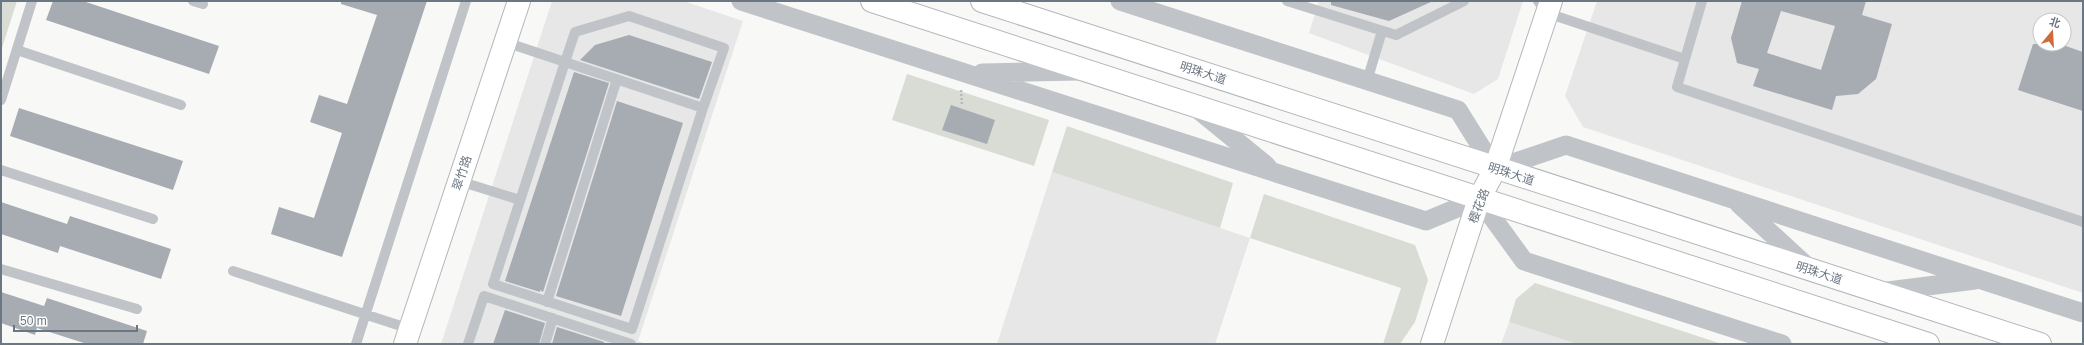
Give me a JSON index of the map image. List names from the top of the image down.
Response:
{
  "streets": {
    "main road": ["明珠大道", "翠竹路", "樱花路"]
  },
  "crossings": [
    ["明珠大道", "樱花路"]
  ],
  "scale_bar": "50 m",
  "north": "top"
}
